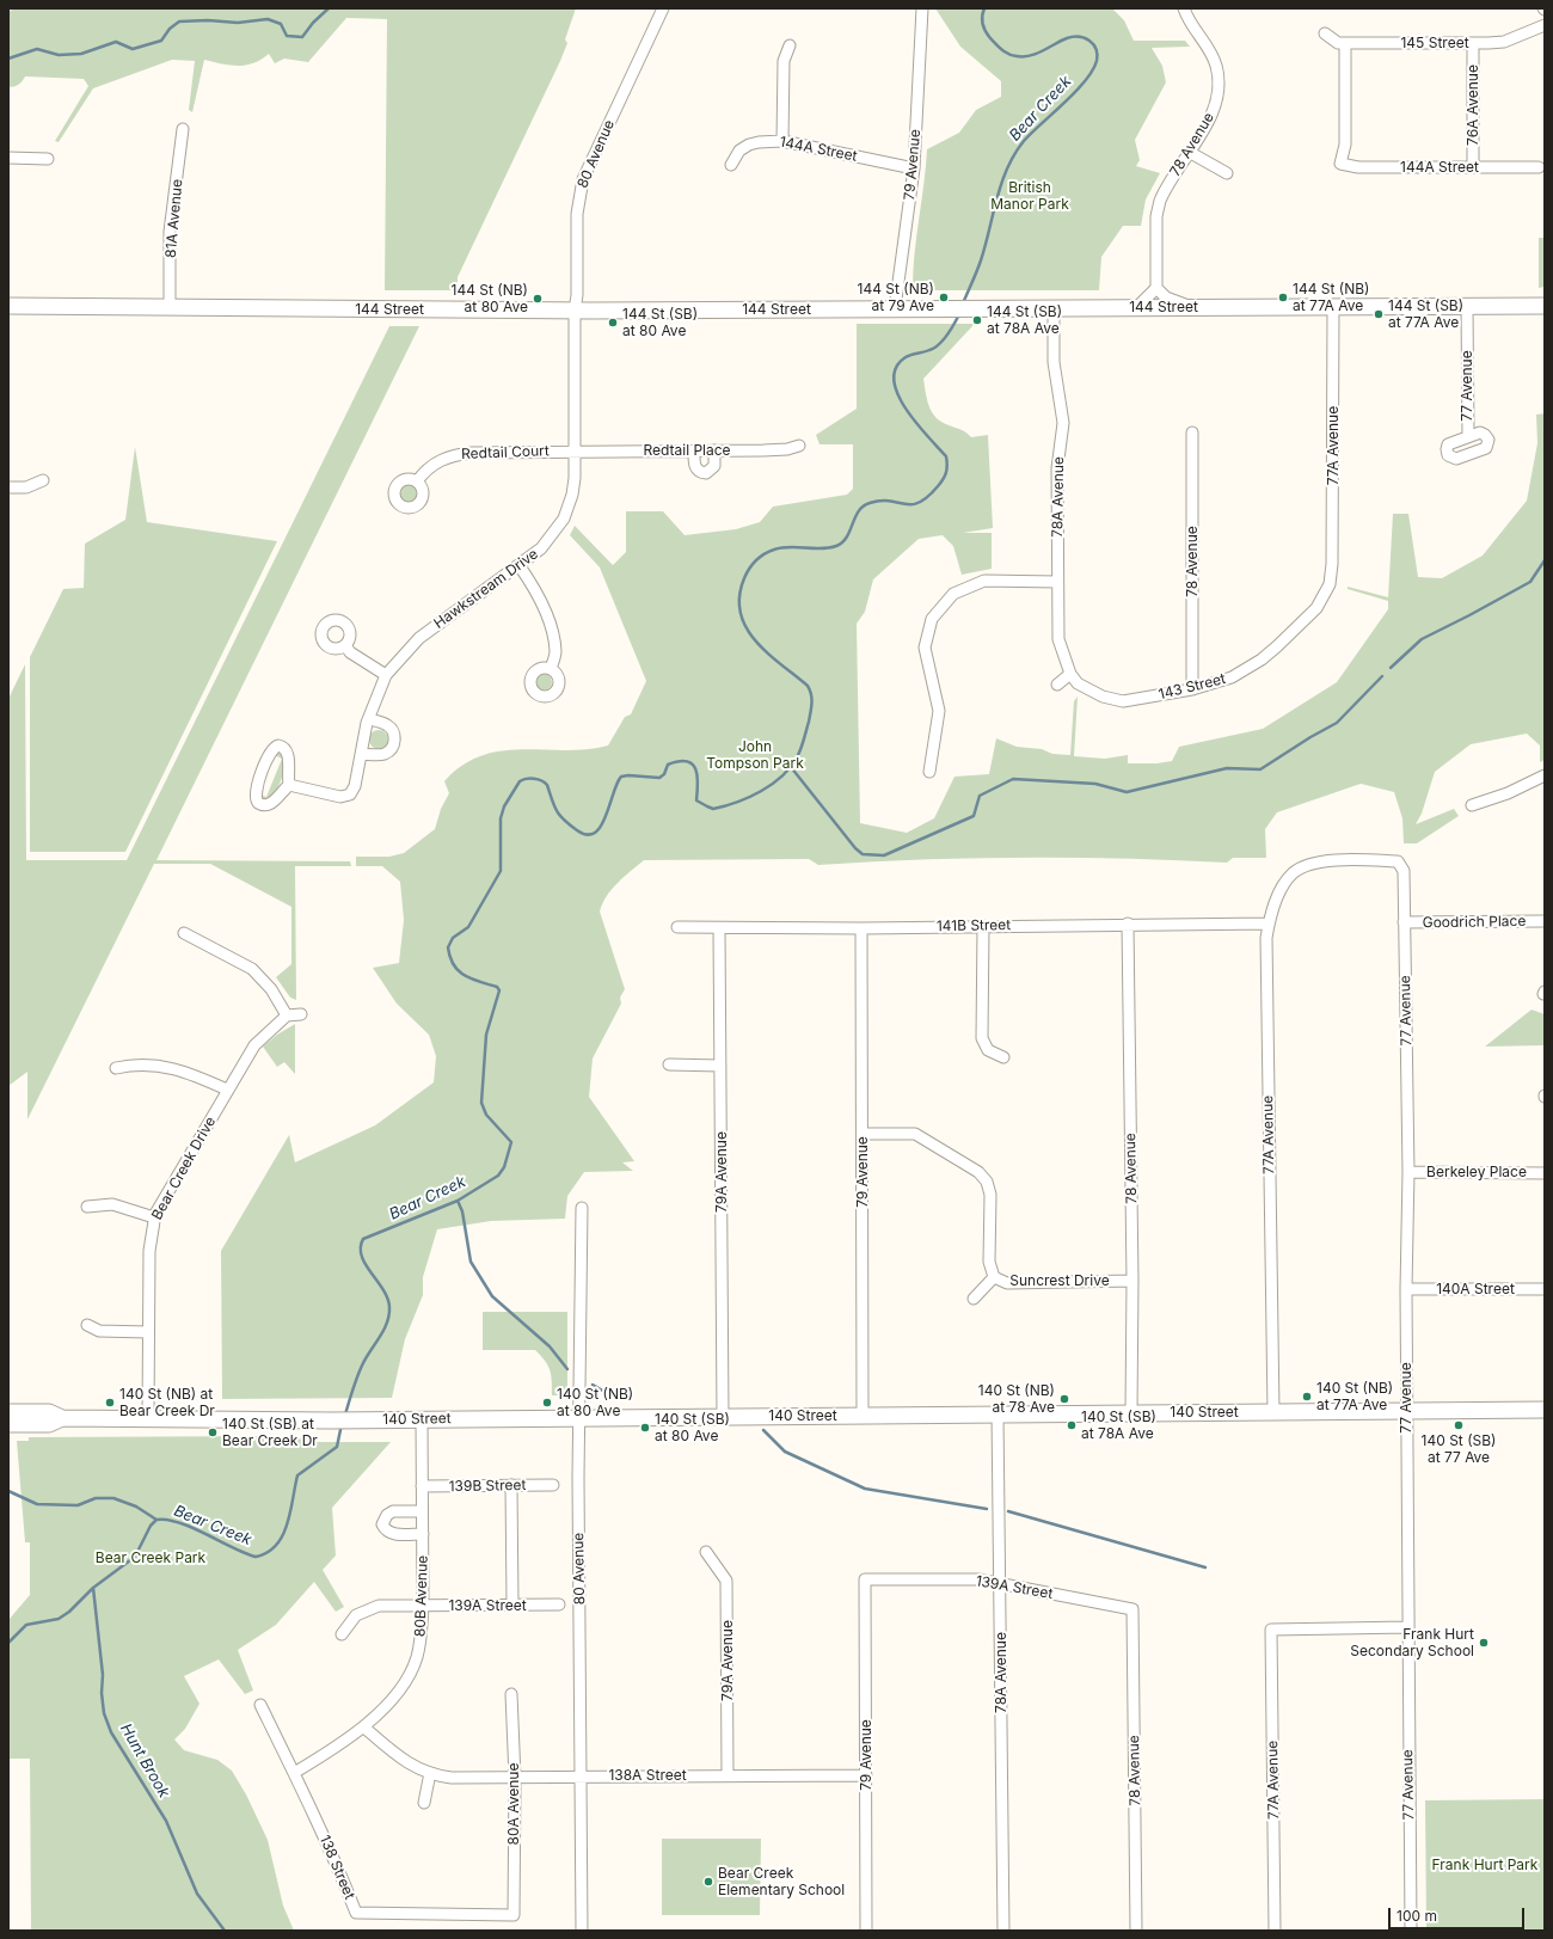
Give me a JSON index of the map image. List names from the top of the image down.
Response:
{
  "streets": {
    "main road": ["144 Street", "140 Street"],
    "street": [
      "145 Street",
      "76A Avenue",
      "78 Avenue",
      "144A Street",
      "80 Avenue",
      "79 Avenue",
      "81A Avenue",
      "77 Avenue",
      "77A Avenue",
      "Redtail Place",
      "Redtail Court",
      "78A Avenue",
      "Hawkstream Drive",
      "143 Street",
      "Goodrich Place",
      "141B Street",
      "Bear Creek Drive",
      "79A Avenue",
      "Berkeley Place",
      "Suncrest Drive",
      "140A Street",
      "139B Street",
      "139A Street",
      "80B Avenue",
      "138A Street",
      "80A Avenue",
      "138 Street"
    ]
  },
  "crossings": [
    ["145 Street", "76A Avenue"],
    ["145 Street", "144A Street"],
    ["76A Avenue", "144A Street"],
    ["78 Avenue", "143 Street"],
    ["78 Avenue", "141B Street"],
    ["78 Avenue", "Suncrest Drive"],
    ["78 Avenue", "140 Street"],
    ["78 Avenue", "139A Street"],
    ["144A Street", "79 Avenue"],
    ["80 Avenue", "144 Street"],
    ["80 Avenue", "Hawkstream Drive"],
    ["80 Avenue", "140 Street"],
    ["80 Avenue", "138A Street"],
    ["79 Avenue", "144 Street"],
    ["79 Avenue", "141B Street"],
    ["79 Avenue", "Suncrest Drive"],
    ["79 Avenue", "140 Street"],
    ["79 Avenue", "139A Street"],
    ["79 Avenue", "138A Street"],
    ["81A Avenue", "144 Street"],
    ["144 Street", "77 Avenue"],
    ["144 Street", "77A Avenue"],
    ["144 Street", "78A Avenue"],
    ["144 Street", "Hawkstream Drive"],
    ["77 Avenue", "77A Avenue"],
    ["77 Avenue", "Goodrich Place"],
    ["77 Avenue", "Berkeley Place"],
    ["77 Avenue", "140A Street"],
    ["77 Avenue", "140 Street"],
    ["77A Avenue", "143 Street"],
    ["77A Avenue", "141B Street"],
    ["77A Avenue", "140 Street"],
    ["Redtail Place", "Redtail Court"],
    ["Redtail Place", "Hawkstream Drive"],
    ["Redtail Court", "Hawkstream Drive"],
    ["78A Avenue", "143 Street"],
    ["78A Avenue", "140 Street"],
    ["78A Avenue", "139A Street"],
    ["141B Street", "79A Avenue"],
    ["Bear Creek Drive", "140 Street"],
    ["79A Avenue", "140 Street"],
    ["79A Avenue", "138A Street"],
    ["140 Street", "80B Avenue"],
    ["139B Street", "80B Avenue"],
    ["139A Street", "80B Avenue"],
    ["80B Avenue", "138A Street"],
    ["80B Avenue", "138 Street"],
    ["138A Street", "80A Avenue"],
    ["80A Avenue", "138 Street"]
  ],
  "water": ["Bear Creek", "Hunt Brook"],
  "parks": [
    "British Manor Park",
    "John Tompson Park",
    "Bear Creek Park",
    "Frank Hurt Park"
  ],
  "places": [
    "144 St (NB) at 79 Ave",
    "144 St (NB) at 77A Ave",
    "144 St (NB) at 80 Ave",
    "144 St (SB) at 77A Ave",
    "144 St (SB) at 78A Ave",
    "144 St (SB) at 80 Ave",
    "140 St (NB) at 77A Ave",
    "140 St (NB) at 78 Ave",
    "140 St (NB) at Bear Creek Dr",
    "140 St (NB) at 80 Ave",
    "140 St (SB) at 78A Ave",
    "140 St (SB) at 77 Ave",
    "140 St (SB) at 80 Ave",
    "140 St (SB) at Bear Creek Dr",
    "Frank Hurt Secondary School",
    "Bear Creek Elementary School"
  ],
  "scale_bar": "100 m"
}
